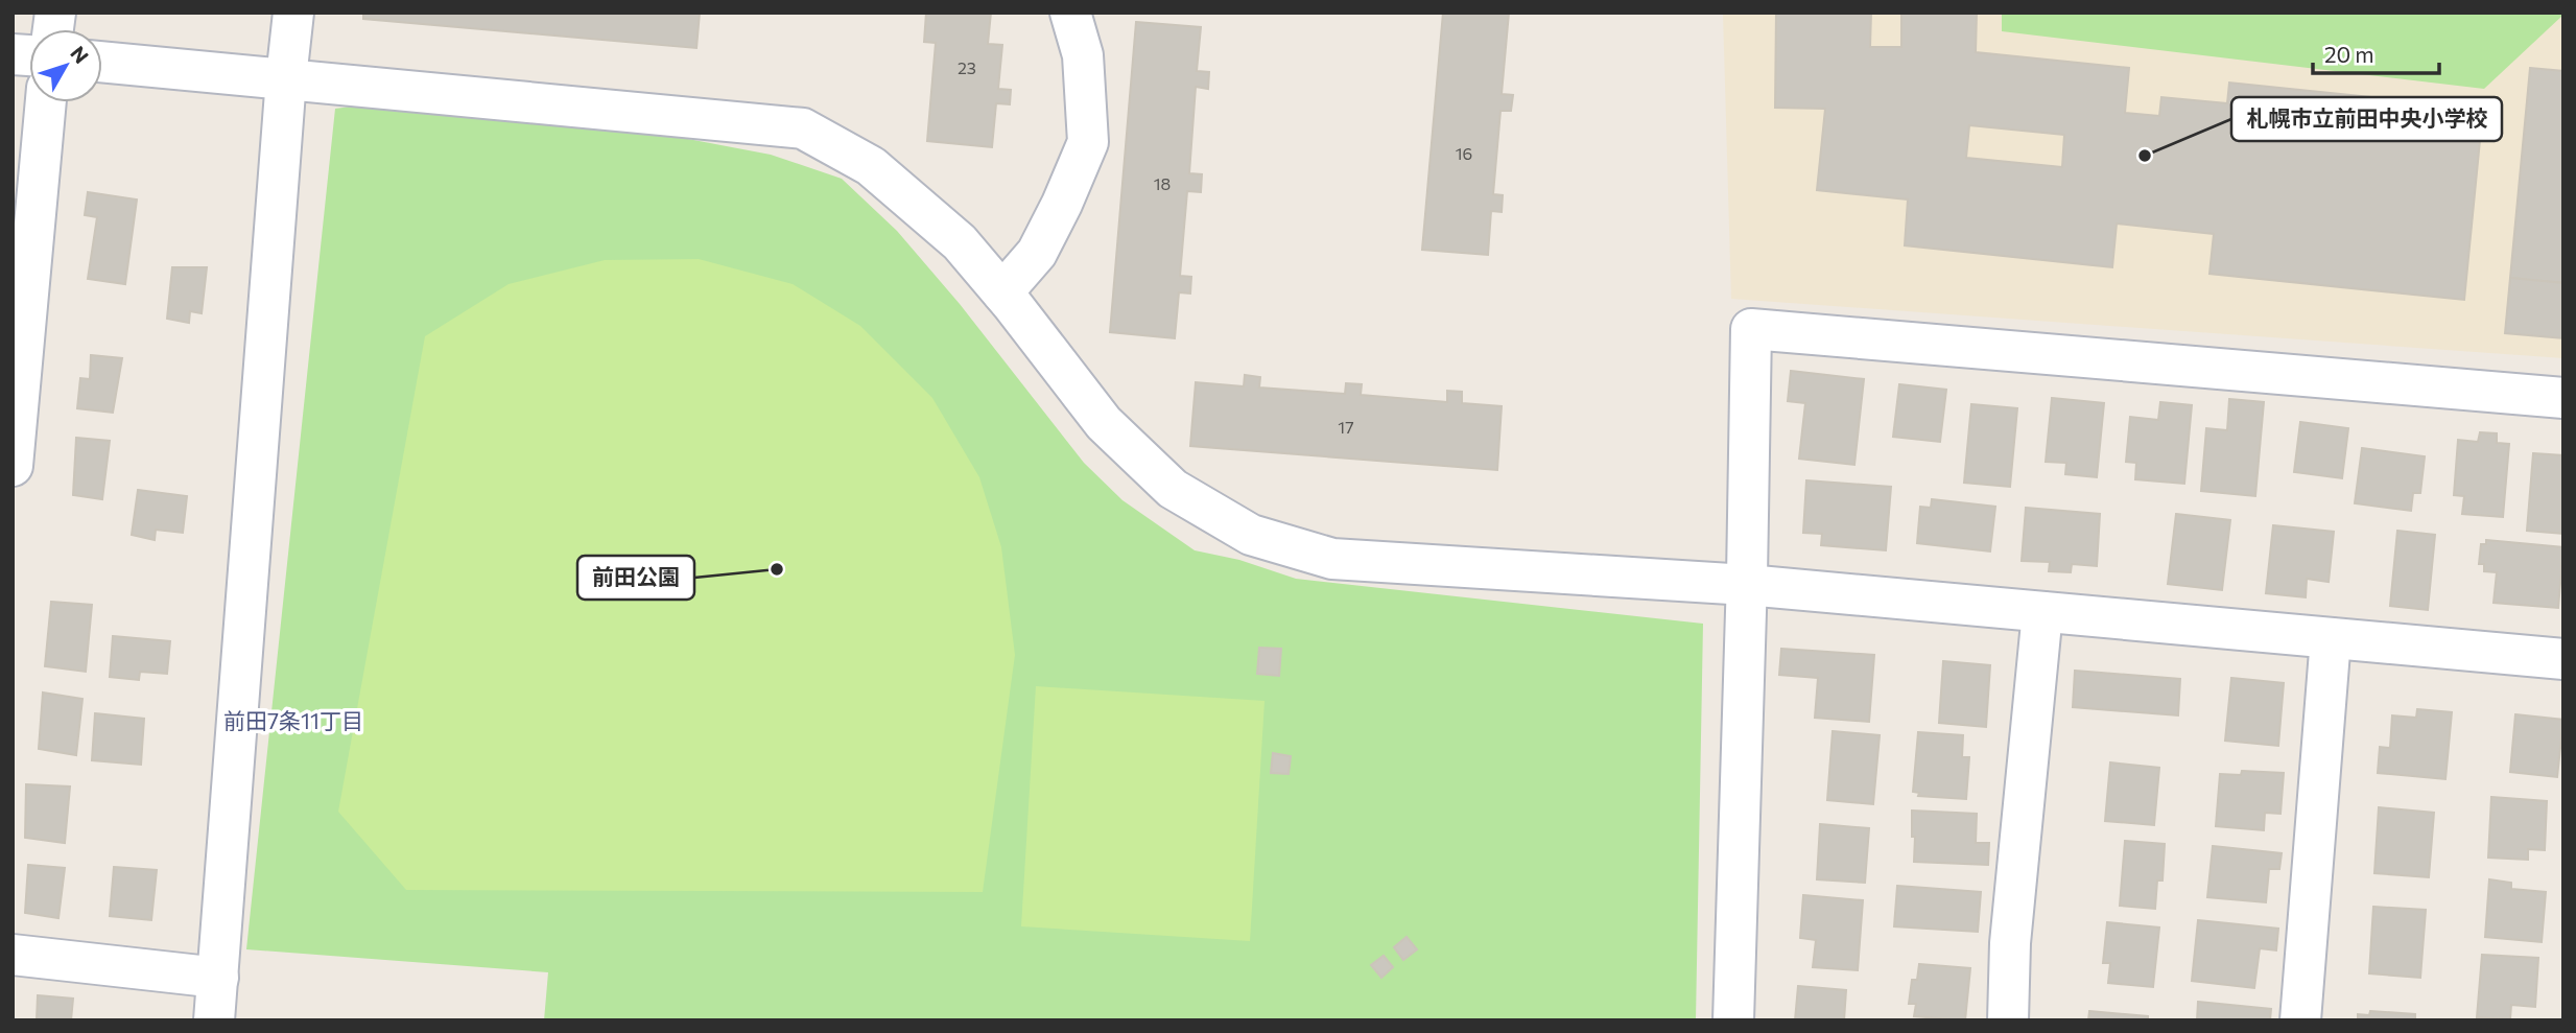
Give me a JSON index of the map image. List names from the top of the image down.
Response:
{
  "districts": ["前田7条11丁目"],
  "places": ["札幌市立前田中央小学校", "前田公園"],
  "house_numbers": [
    "23",
    "16",
    "18",
    "17"
  ],
  "scale_bar": "20 m",
  "north": "top right"
}
